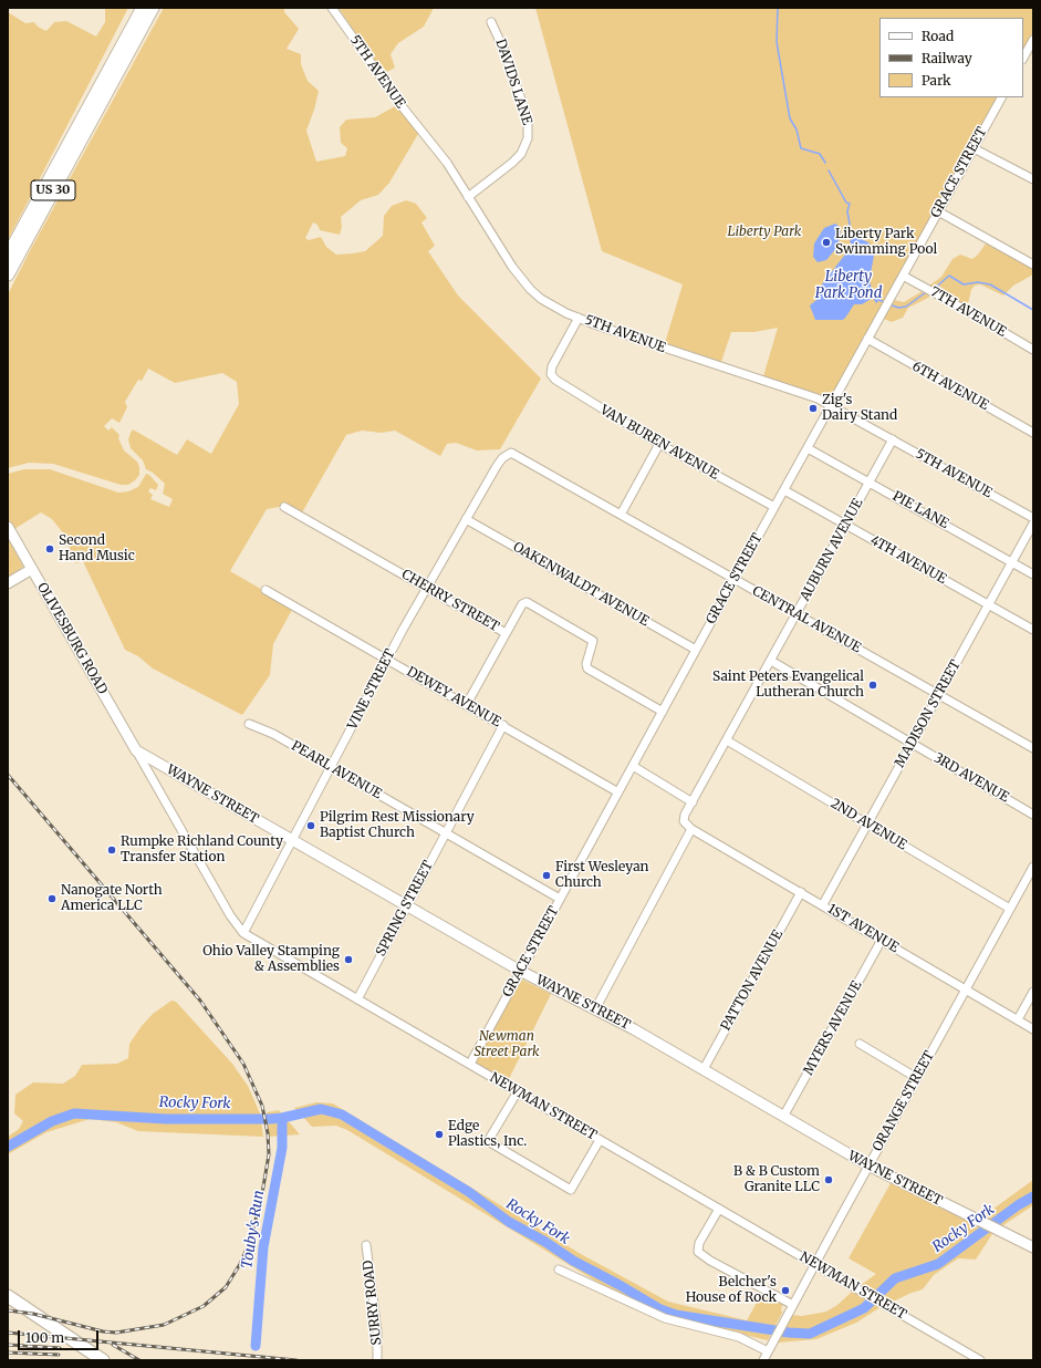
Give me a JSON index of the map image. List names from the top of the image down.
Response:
{
  "streets": {
    "highway": ["US 30"],
    "main road": ["OLIVESBURG ROAD", "WAYNE STREET"],
    "street": [
      "5TH AVENUE",
      "DAVIDS LANE",
      "GRACE STREET",
      "7TH AVENUE",
      "6TH AVENUE",
      "VAN BUREN AVENUE",
      "PIE LANE",
      "AUBURN AVENUE",
      "4TH AVENUE",
      "OAKENWALDT AVENUE",
      "CHERRY STREET",
      "CENTRAL AVENUE",
      "VINE STREET",
      "DEWEY AVENUE",
      "MADISON STREET",
      "PEARL AVENUE",
      "3RD AVENUE",
      "2ND AVENUE",
      "SPRING STREET",
      "1ST AVENUE",
      "PATTON AVENUE",
      "MYERS AVENUE",
      "ORANGE STREET",
      "NEWMAN STREET",
      "SURRY ROAD"
    ]
  },
  "crossings": [
    ["5TH AVENUE", "DAVIDS LANE"],
    ["5TH AVENUE", "GRACE STREET"],
    ["5TH AVENUE", "VAN BUREN AVENUE"],
    ["5TH AVENUE", "AUBURN AVENUE"],
    ["GRACE STREET", "7TH AVENUE"],
    ["GRACE STREET", "6TH AVENUE"],
    ["GRACE STREET", "VAN BUREN AVENUE"],
    ["GRACE STREET", "PIE LANE"],
    ["GRACE STREET", "4TH AVENUE"],
    ["GRACE STREET", "OAKENWALDT AVENUE"],
    ["GRACE STREET", "CHERRY STREET"],
    ["GRACE STREET", "CENTRAL AVENUE"],
    ["GRACE STREET", "DEWEY AVENUE"],
    ["GRACE STREET", "PEARL AVENUE"],
    ["GRACE STREET", "WAYNE STREET"],
    ["GRACE STREET", "NEWMAN STREET"],
    ["PIE LANE", "AUBURN AVENUE"],
    ["PIE LANE", "MADISON STREET"],
    ["AUBURN AVENUE", "4TH AVENUE"],
    ["AUBURN AVENUE", "CENTRAL AVENUE"],
    ["AUBURN AVENUE", "3RD AVENUE"],
    ["AUBURN AVENUE", "2ND AVENUE"],
    ["AUBURN AVENUE", "1ST AVENUE"],
    ["4TH AVENUE", "MADISON STREET"],
    ["OAKENWALDT AVENUE", "VINE STREET"],
    ["CHERRY STREET", "VINE STREET"],
    ["CENTRAL AVENUE", "VINE STREET"],
    ["CENTRAL AVENUE", "MADISON STREET"],
    ["OLIVESBURG ROAD", "WAYNE STREET"],
    ["OLIVESBURG ROAD", "NEWMAN STREET"],
    ["VINE STREET", "DEWEY AVENUE"],
    ["VINE STREET", "PEARL AVENUE"],
    ["VINE STREET", "WAYNE STREET"],
    ["VINE STREET", "NEWMAN STREET"],
    ["DEWEY AVENUE", "SPRING STREET"],
    ["MADISON STREET", "3RD AVENUE"],
    ["MADISON STREET", "2ND AVENUE"],
    ["MADISON STREET", "1ST AVENUE"],
    ["PEARL AVENUE", "SPRING STREET"],
    ["WAYNE STREET", "SPRING STREET"],
    ["WAYNE STREET", "PATTON AVENUE"],
    ["WAYNE STREET", "MYERS AVENUE"],
    ["WAYNE STREET", "ORANGE STREET"],
    ["WAYNE STREET", "NEWMAN STREET"],
    ["2ND AVENUE", "ORANGE STREET"],
    ["SPRING STREET", "NEWMAN STREET"],
    ["1ST AVENUE", "PATTON AVENUE"],
    ["1ST AVENUE", "MYERS AVENUE"],
    ["1ST AVENUE", "ORANGE STREET"],
    ["ORANGE STREET", "NEWMAN STREET"]
  ],
  "water": ["Liberty Park Pond", "Rocky Fork", "Touby's Run"],
  "parks": ["Liberty Park", "Newman Street Park"],
  "places": [
    "Liberty Park Swimming Pool",
    "Zig's Dairy Stand",
    "Second Hand Music",
    "Saint Peters Evangelical Lutheran Church",
    "Pilgrim Rest Missionary Baptist Church",
    "Rumpke Richland County Transfer Station",
    "First Wesleyan Church",
    "Nanogate North America LLC",
    "Ohio Valley Stamping & Assemblies",
    "Edge Plastics, Inc.",
    "B & B Custom Granite LLC",
    "Belcher's House of Rock"
  ],
  "legend": ["Road", "Railway", "Park"],
  "scale_bar": "100 m"
}
